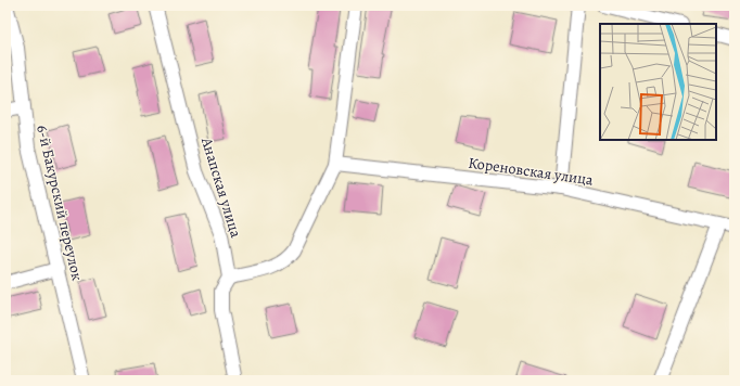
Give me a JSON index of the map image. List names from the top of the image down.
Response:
{
  "streets": {
    "street": ["Кореновская улица", "Анапская улица", "6-й Бакурский переулок"]
  }
}
